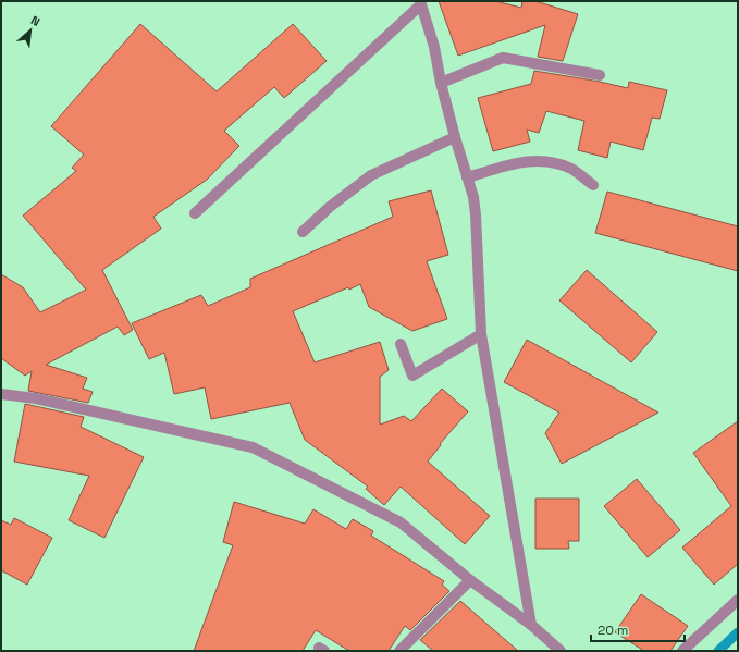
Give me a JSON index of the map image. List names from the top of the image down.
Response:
{
  "scale_bar": "20 m",
  "north": "top right"
}
